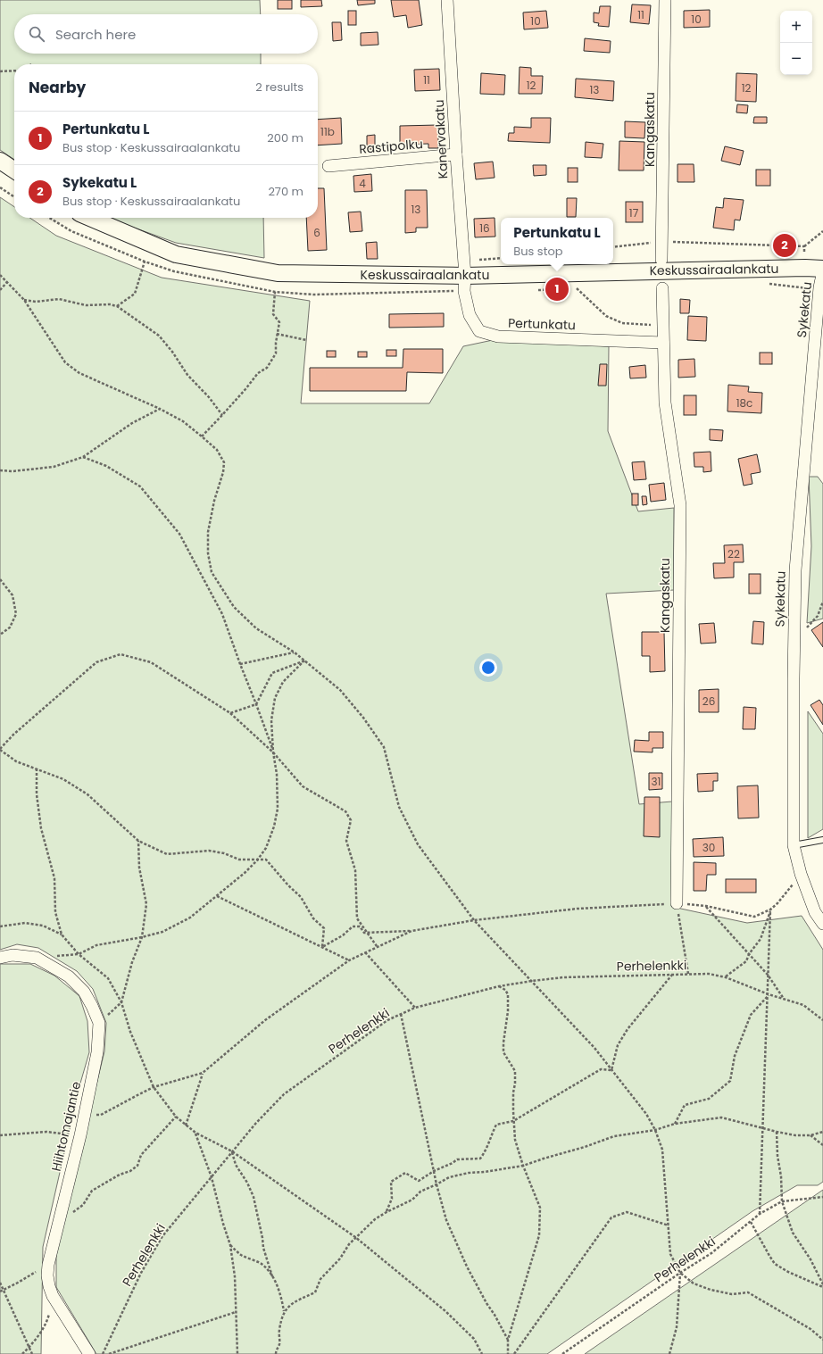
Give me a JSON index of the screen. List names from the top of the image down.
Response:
{
  "streets": {
    "street": [
      "Kangaskatu",
      "Kanervakatu",
      "Rastipolku",
      "Keskussairaalankatu",
      "Sykekatu",
      "Pertunkatu",
      "Hiihtomajantie"
    ],
    "path": ["Perhelenkki"]
  },
  "crossings": [
    ["Kangaskatu", "Pertunkatu"],
    ["Kanervakatu", "Rastipolku"],
    ["Kanervakatu", "Keskussairaalankatu"],
    ["Kanervakatu", "Pertunkatu"],
    ["Keskussairaalankatu", "Sykekatu"],
    ["Keskussairaalankatu", "Pertunkatu"]
  ],
  "house_numbers": [
    "11",
    "10",
    "10",
    "11",
    "12",
    "12",
    "13",
    "11b",
    "4",
    "13",
    "17",
    "16",
    "6",
    "18c",
    "22",
    "26",
    "31",
    "30"
  ],
  "page": {
    "map_buttons": ["+", "−"],
    "search": "Search here",
    "heading": ["Nearby", "2 results"],
    "list": [
      {
        "mark": "1",
        "name": "Pertunkatu L",
        "note": "Bus stop · Keskussairaalankatu",
        "value": "200 m"
      },
      {
        "mark": "2",
        "name": "Sykekatu L",
        "note": "Bus stop · Keskussairaalankatu",
        "value": "270 m"
      }
    ],
    "popup": ["Pertunkatu L", "Bus stop"],
    "pins": ["2", "1"]
  }
}
